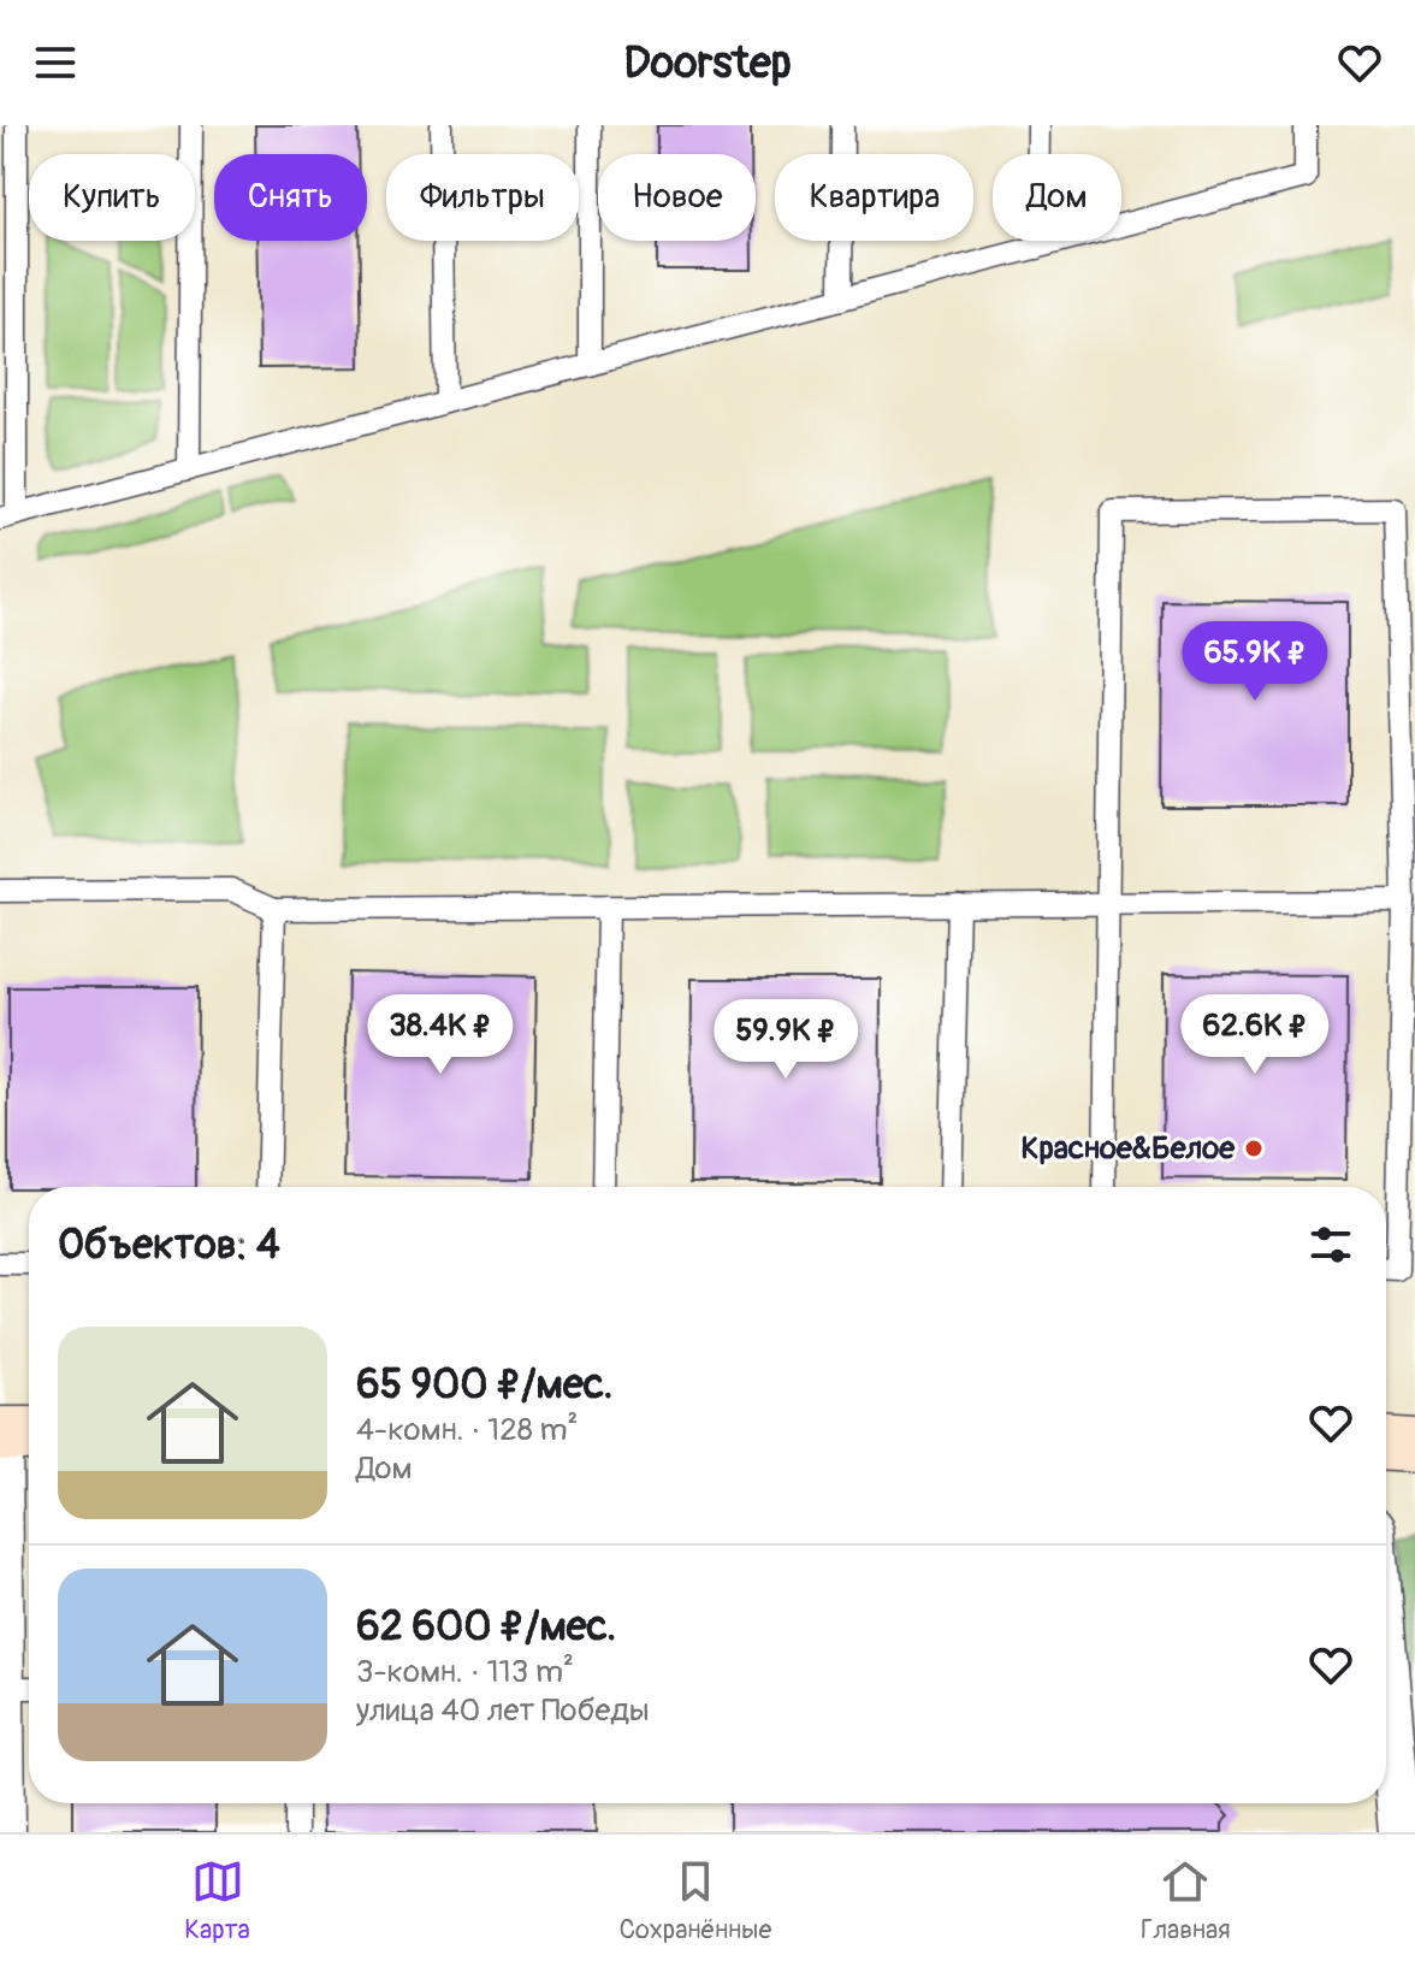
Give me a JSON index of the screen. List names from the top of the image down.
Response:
{
  "places": ["Красное&Белое"],
  "page": {
    "header": "Doorstep",
    "chip": [
      "Купить",
      "Снять",
      "Фильтры",
      "Новое",
      "Квартира",
      "Дом"
    ],
    "price": [
      "65.9K ₽",
      "38.4K ₽",
      "62.6K ₽",
      "59.9K ₽"
    ],
    "heading": "Объектов: 4",
    "list": [
      {
        "name": "65 900 ₽/мес.",
        "note": "4-комн. · 128 m² · Дом"
      },
      {
        "name": "62 600 ₽/мес.",
        "note": "3-комн. · 113 m² · улица 40 лет Победы"
      }
    ],
    "tabs": ["Карта", "Сохранённые", "Главная"]
  }
}
